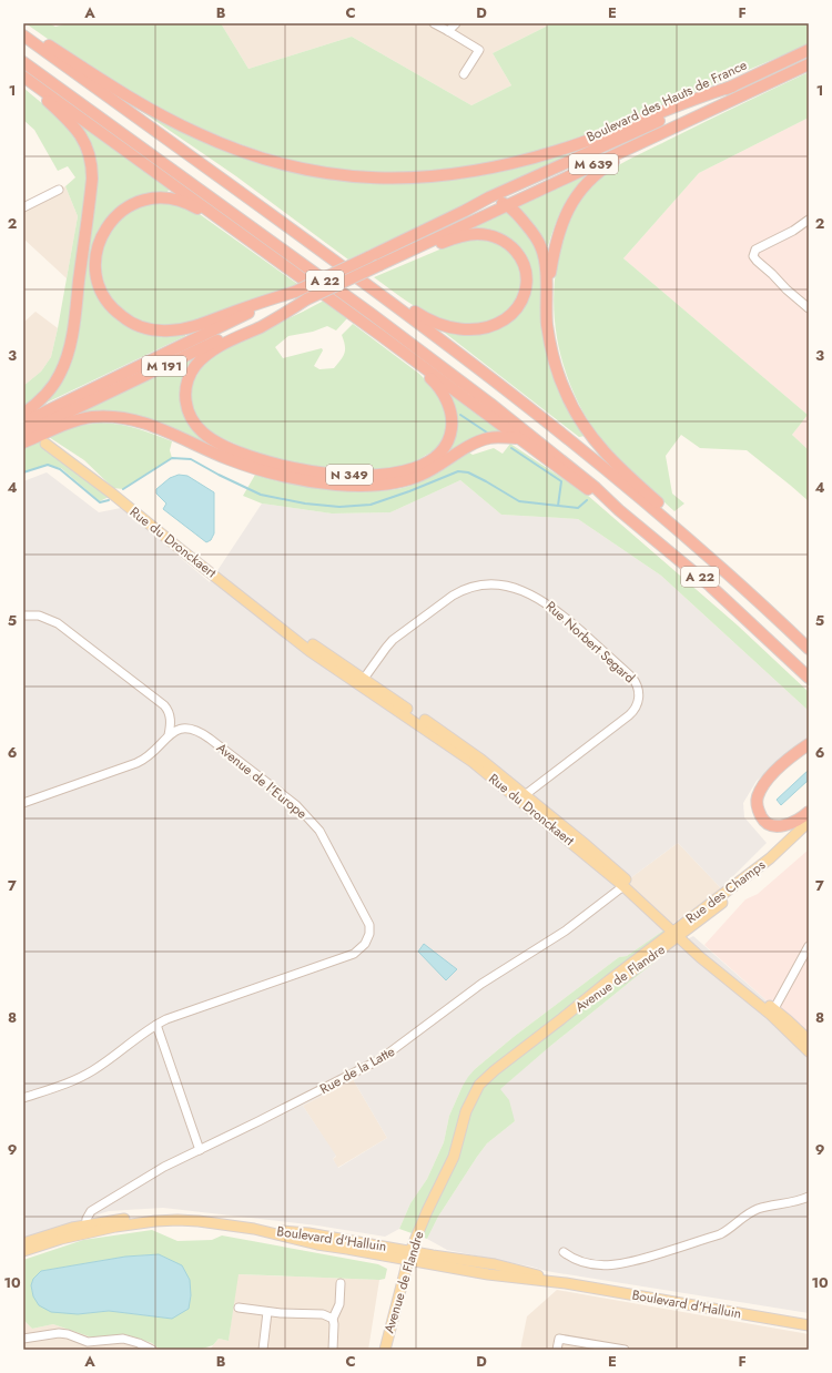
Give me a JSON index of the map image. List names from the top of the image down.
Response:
{
  "streets": {
    "highway": [
      "Boulevard des Hauts de France",
      "M 639",
      "A 22",
      "M 191",
      "N 349"
    ],
    "main road": [
      "Rue du Dronckaert",
      "Rue des Champs",
      "Avenue de Flandre",
      "Boulevard d'Halluin"
    ],
    "street": ["Rue Norbert Segard", "Avenue de l'Europe", "Rue de la Latte"]
  },
  "crossings": [
    ["Boulevard des Hauts de France", "M 191"],
    ["M 191", "N 349"],
    ["Rue du Dronckaert", "Rue Norbert Segard"],
    ["Rue du Dronckaert", "Rue des Champs"],
    ["Rue du Dronckaert", "Avenue de Flandre"],
    ["Rue du Dronckaert", "Rue de la Latte"],
    ["Rue des Champs", "Avenue de Flandre"],
    ["Avenue de Flandre", "Boulevard d'Halluin"],
    ["Rue de la Latte", "Boulevard d'Halluin"]
  ],
  "grid": {
    "columns": [
      "A",
      "B",
      "C",
      "D",
      "E",
      "F"
    ],
    "rows": [
      "1",
      "2",
      "3",
      "4",
      "5",
      "6",
      "7",
      "8",
      "9",
      "10"
    ]
  }
}
